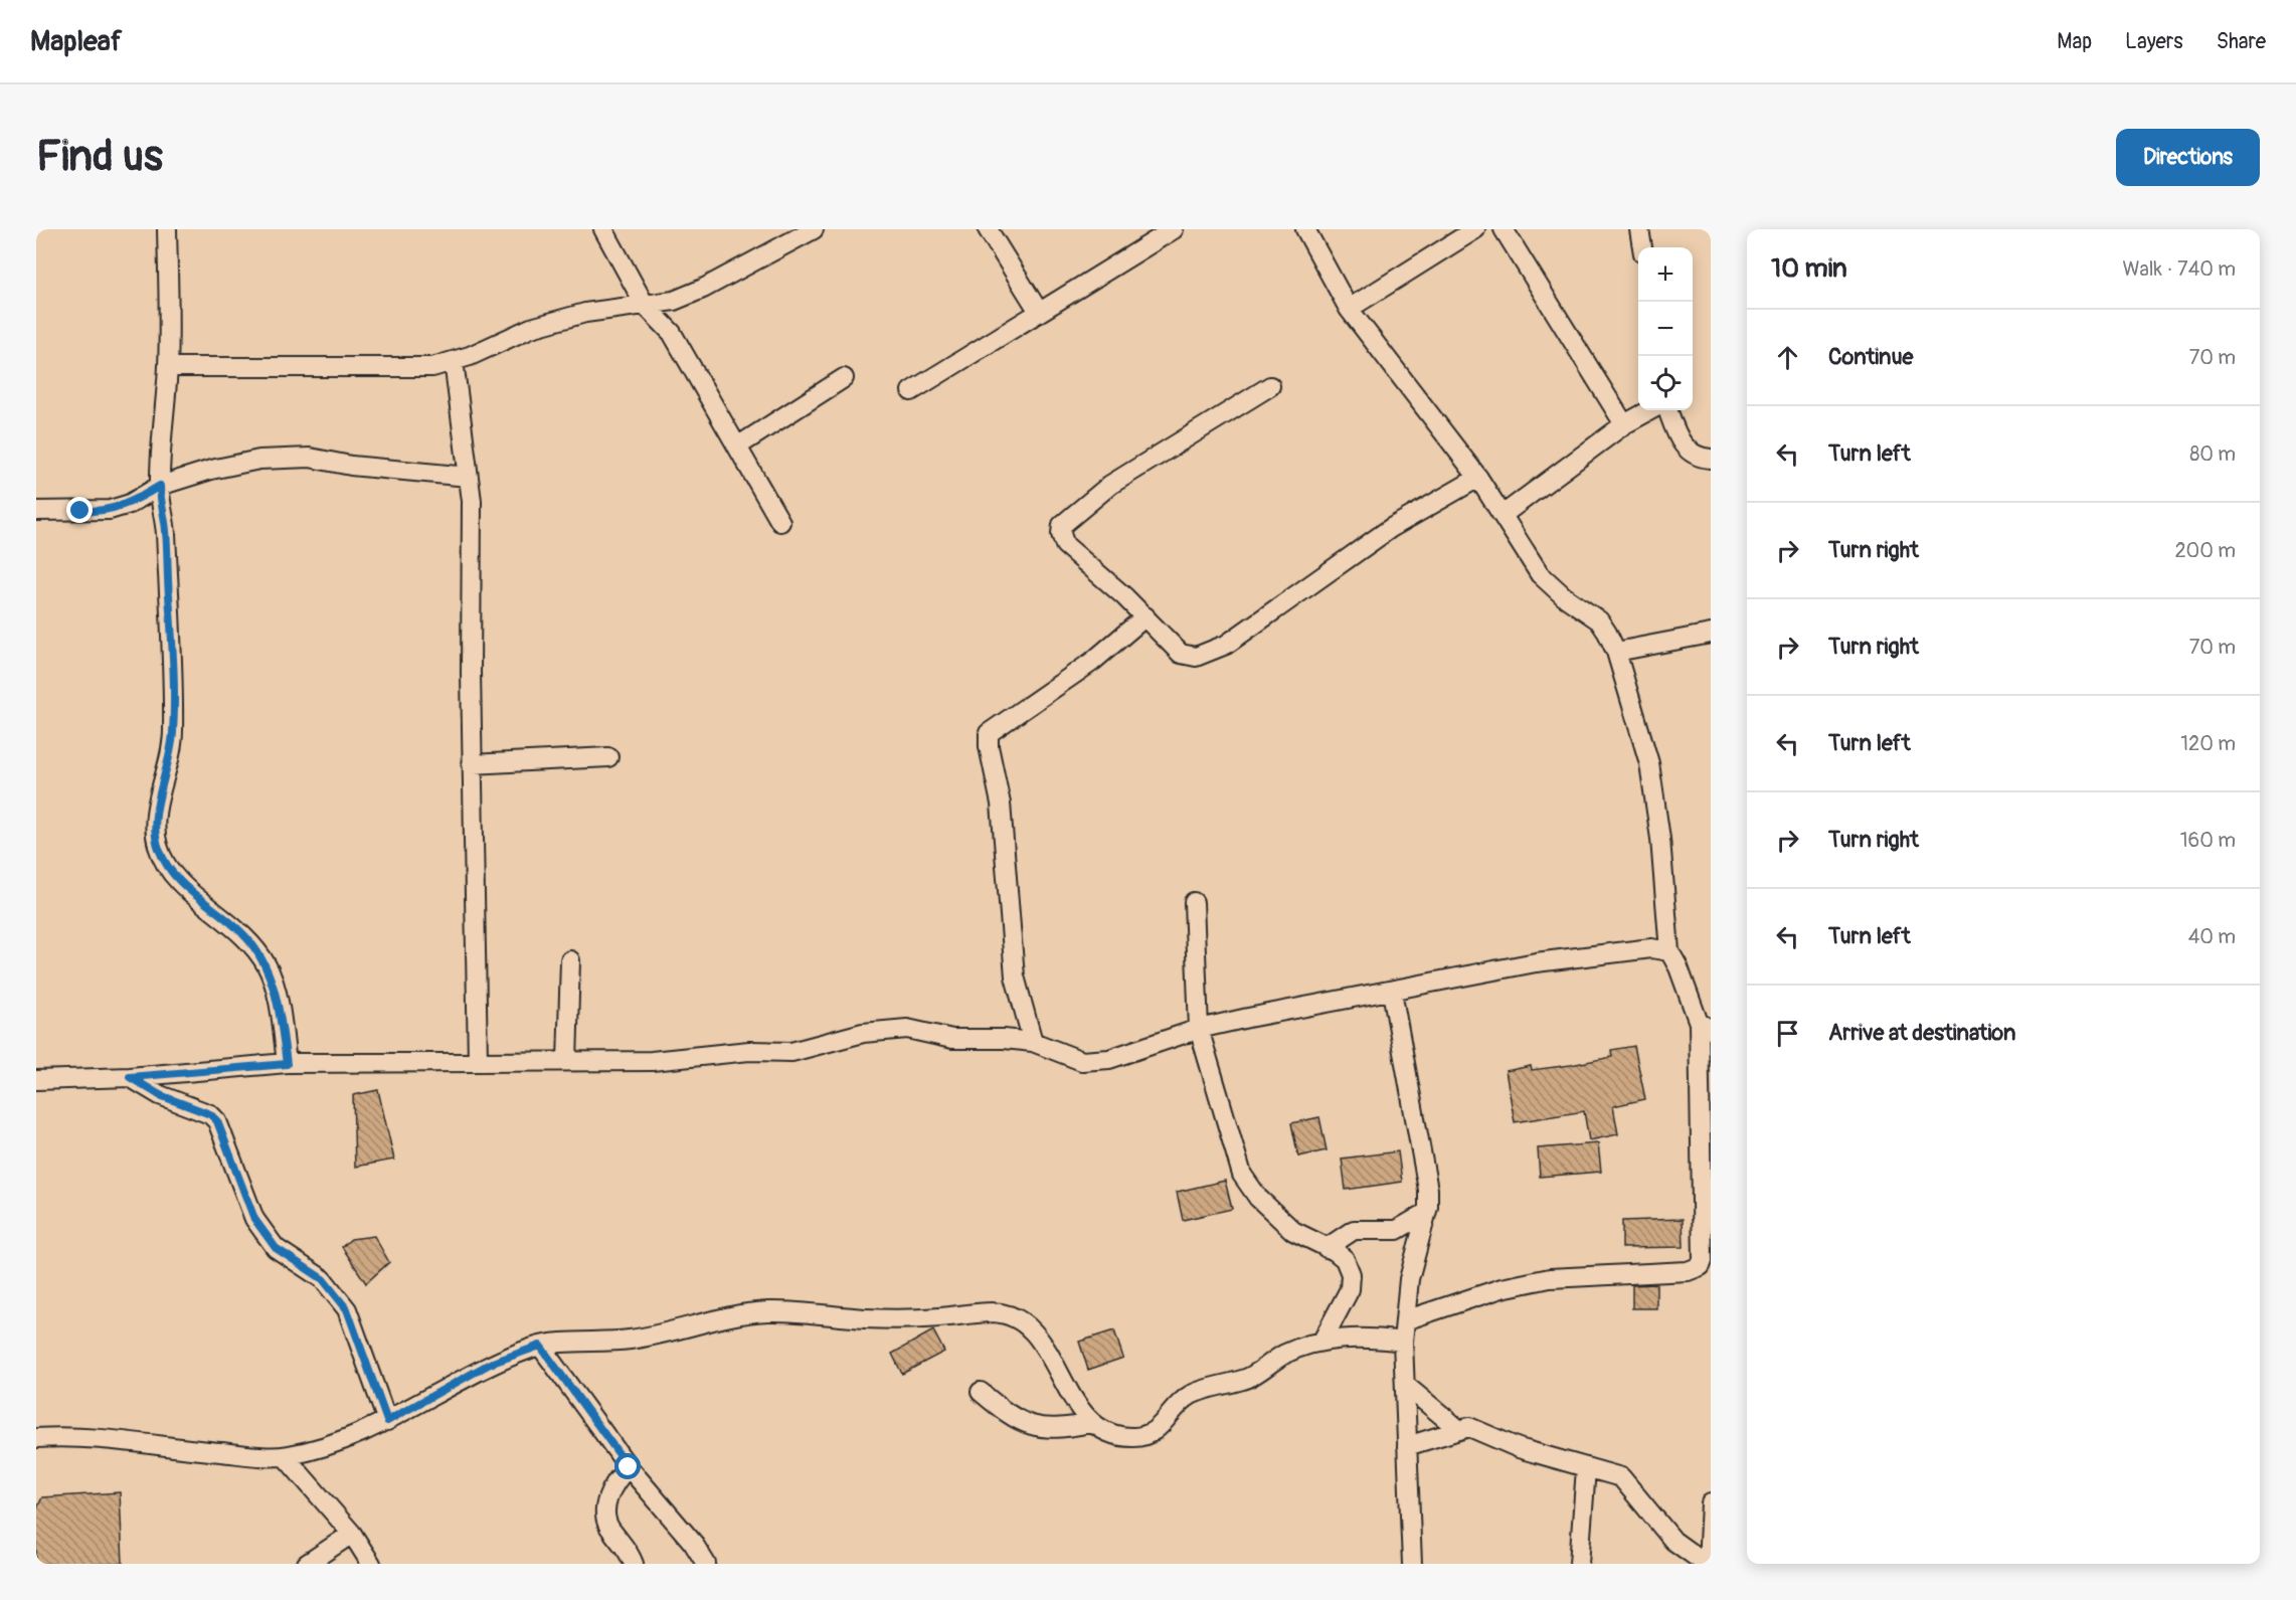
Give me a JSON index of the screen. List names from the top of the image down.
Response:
{
  "page": {
    "header": "Mapleaf",
    "nav": ["Map", "Layers", "Share"],
    "buttons": "Directions",
    "title": "Find us",
    "heading": ["10 min", "Walk · 740 m"],
    "map_buttons": ["+", "−"],
    "list": [
      ["Continue", "70 m"],
      ["Turn left", "80 m"],
      ["Turn right", "200 m"],
      ["Turn right", "70 m"],
      ["Turn left", "120 m"],
      ["Turn right", "160 m"],
      ["Turn left", "40 m"],
      "Arrive at destination"
    ]
  }
}
